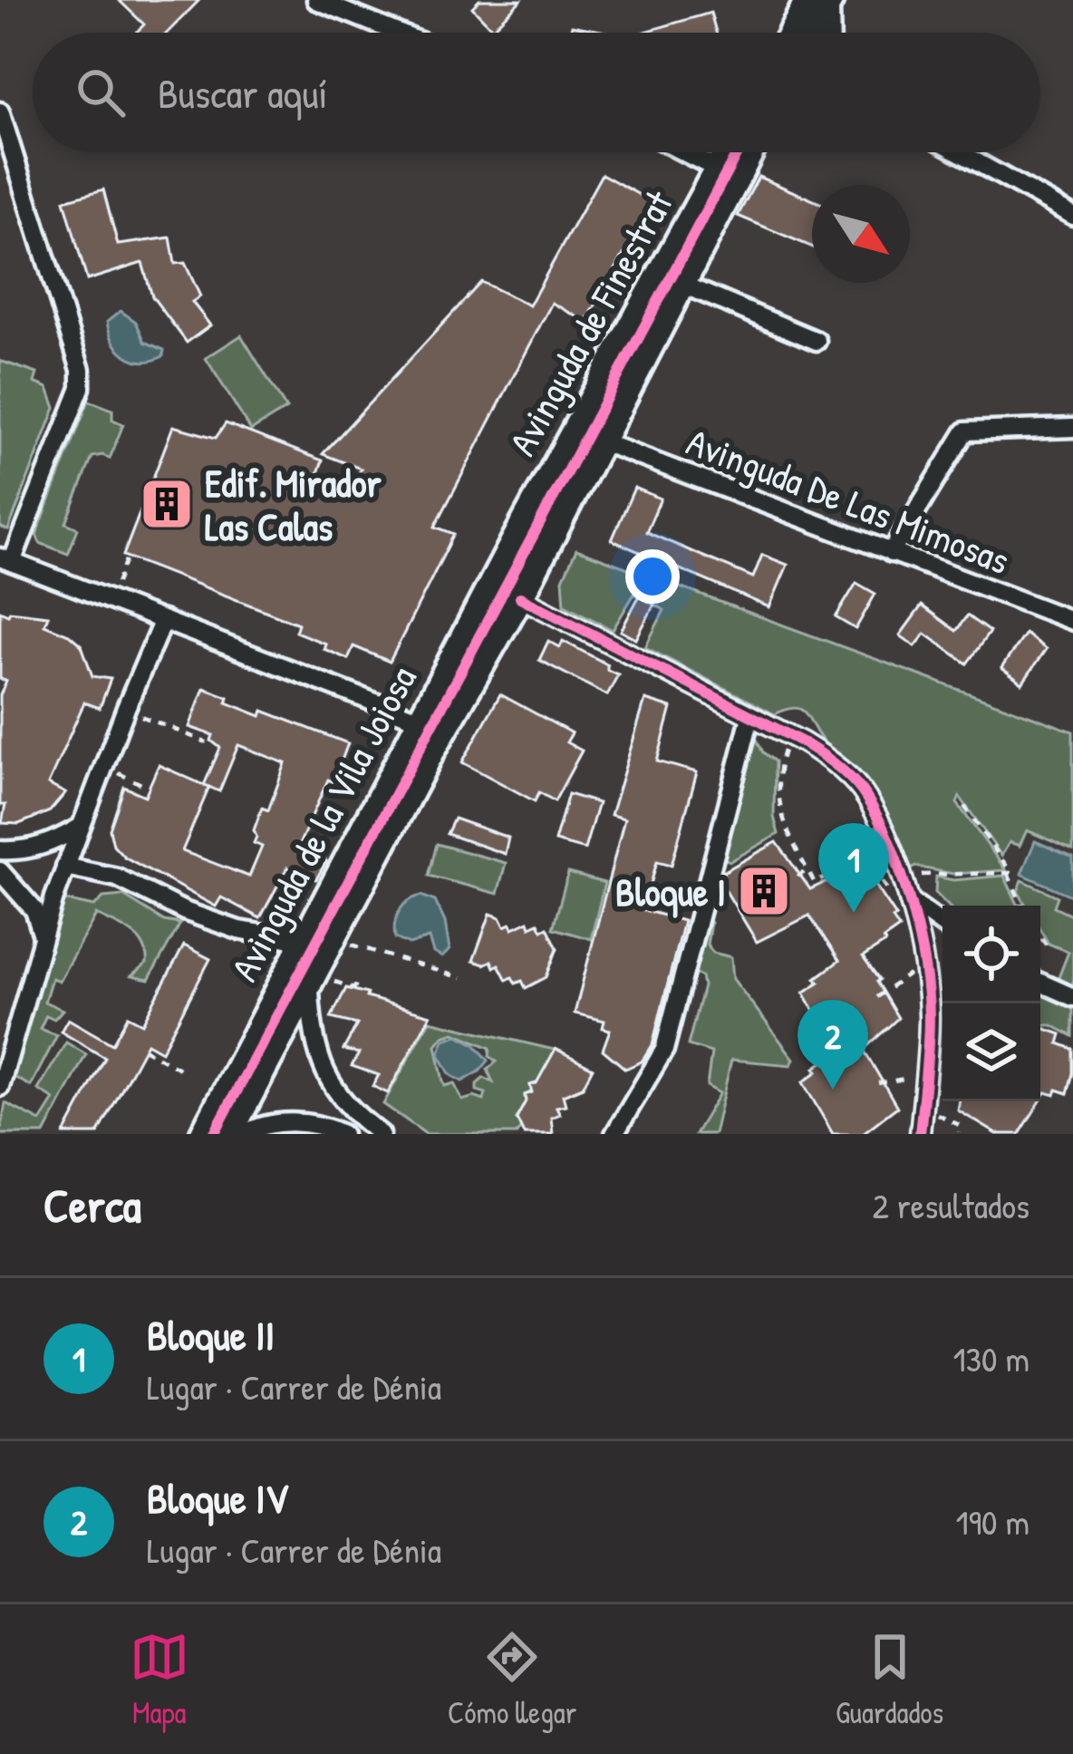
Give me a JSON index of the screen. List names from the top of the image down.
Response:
{
  "streets": {
    "main road": ["Avinguda de Finestrat", "Avinguda de la Vila Joiosa"],
    "street": ["Avinguda De Las Mimosas"]
  },
  "crossings": [
    ["Avinguda de Finestrat", "Avinguda De Las Mimosas"],
    ["Avinguda de Finestrat", "Avinguda de la Vila Joiosa"]
  ],
  "places": {
    "building": ["Edif. Mirador Las Calas", "Bloque I"]
  },
  "north": "bottom right",
  "page": {
    "search": "Buscar aquí",
    "pins": ["1", "2"],
    "heading": ["Cerca", "2 resultados"],
    "list": [
      {
        "mark": "1",
        "name": "Bloque II",
        "note": "Lugar · Carrer de Dénia",
        "value": "130 m"
      },
      {
        "mark": "2",
        "name": "Bloque IV",
        "note": "Lugar · Carrer de Dénia",
        "value": "190 m"
      }
    ],
    "nav": ["Mapa", "Cómo llegar", "Guardados"]
  }
}
